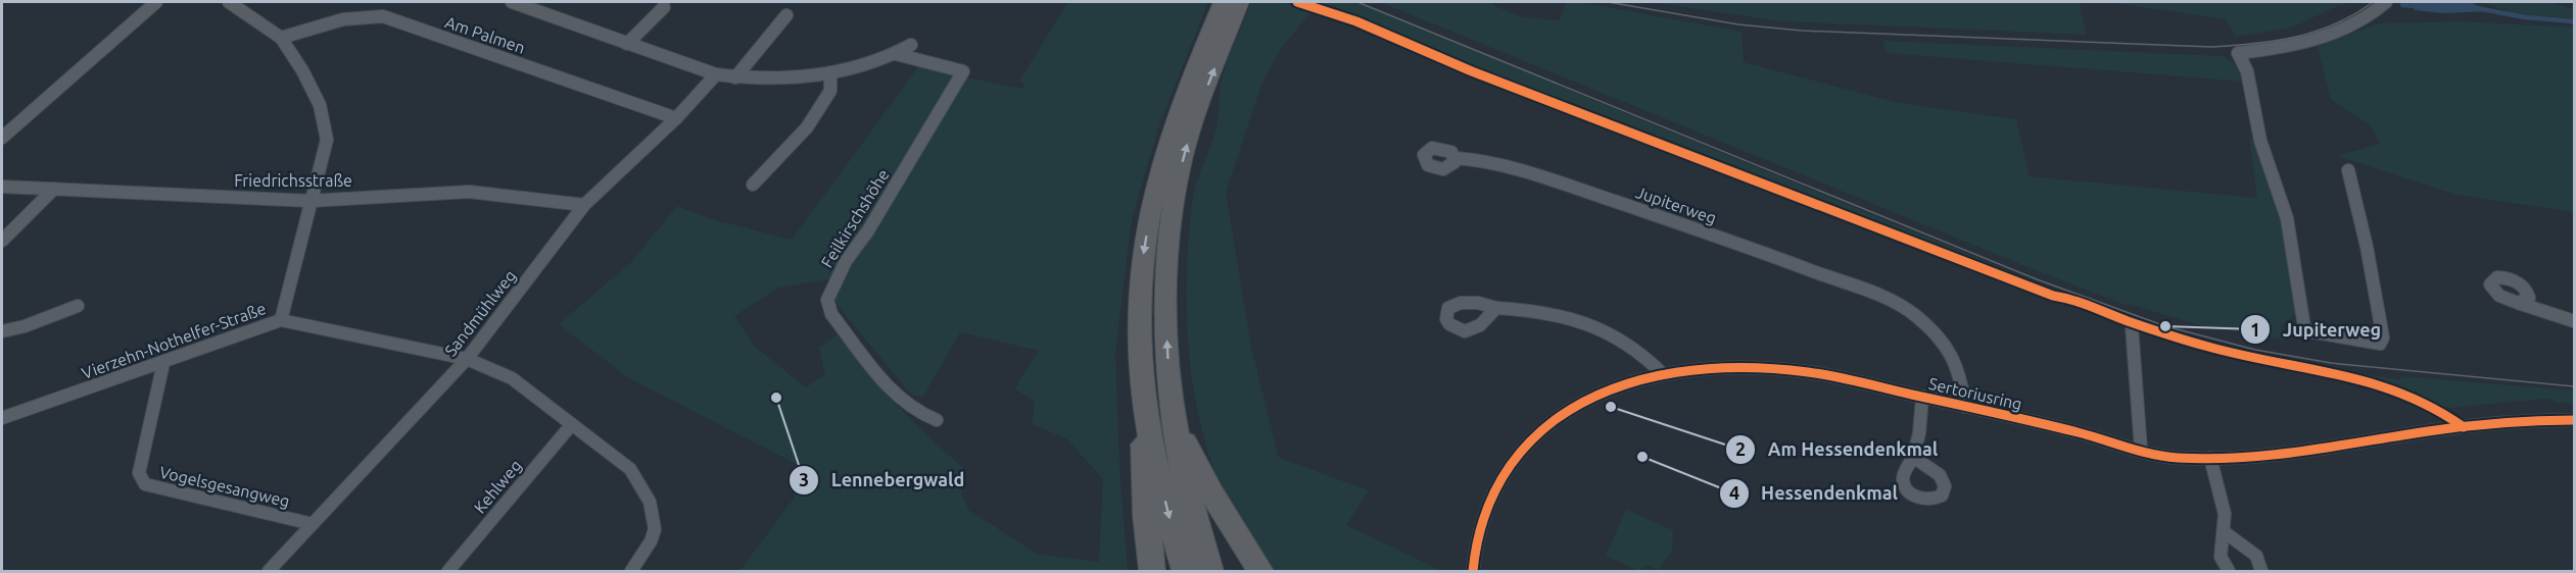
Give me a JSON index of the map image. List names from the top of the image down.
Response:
{
  "streets": {
    "street": [
      "Am Palmen",
      "Friedrichsstraße",
      "Jupiterweg",
      "Feilkirschshöhe",
      "Sandmühlweg",
      "Vierzehn-Nothelfer-Straße",
      "Sertoriusring",
      "Vogelsgesangweg",
      "Kehlweg"
    ]
  },
  "crossings": [
    ["Am Palmen", "Sandmühlweg"],
    ["Friedrichsstraße", "Sandmühlweg"],
    ["Jupiterweg", "Sertoriusring"],
    ["Sandmühlweg", "Vierzehn-Nothelfer-Straße"],
    ["Sandmühlweg", "Vogelsgesangweg"],
    ["Vierzehn-Nothelfer-Straße", "Vogelsgesangweg"]
  ],
  "places": [
    "Jupiterweg",
    "Lennebergwald",
    "Am Hessendenkmal",
    "Hessendenkmal"
  ]
}
